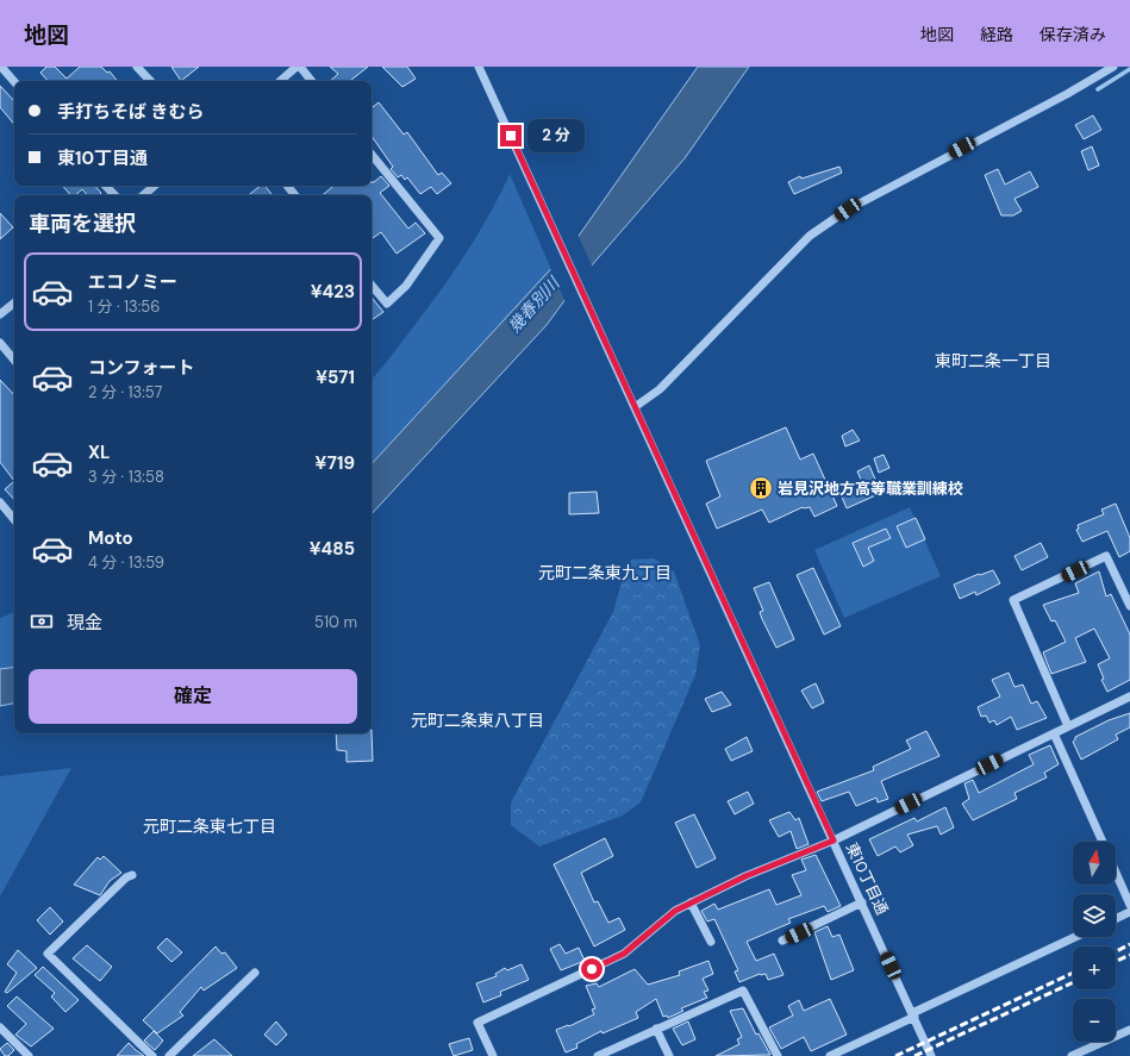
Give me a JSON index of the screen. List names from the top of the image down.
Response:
{
  "streets": {
    "street": ["東10丁目通"]
  },
  "districts": [
    "東町二条一丁目",
    "元町二条東九丁目",
    "元町二条東八丁目",
    "元町二条東七丁目"
  ],
  "water": ["幾春別川"],
  "places": {
    "building": ["岩見沢地方高等職業訓練校"]
  },
  "north": "top",
  "page": {
    "header": "地図",
    "nav": ["地図", "経路", "保存済み"],
    "banner": ["手打ちそば きむら", "東10丁目通"],
    "bubble": "2 分",
    "heading": "車両を選択",
    "list": [
      {
        "name": "エコノミー",
        "note": "1 分 · 13:56",
        "value": "¥423"
      },
      {
        "name": "コンフォート",
        "note": "2 分 · 13:57",
        "value": "¥571"
      },
      {
        "name": "XL",
        "note": "3 分 · 13:58",
        "value": "¥719"
      },
      {
        "name": "Moto",
        "note": "4 分 · 13:59",
        "value": "¥485"
      }
    ],
    "pay": ["現金", "510 m"],
    "buttons": "確定",
    "map_buttons": ["+", "−"]
  }
}
